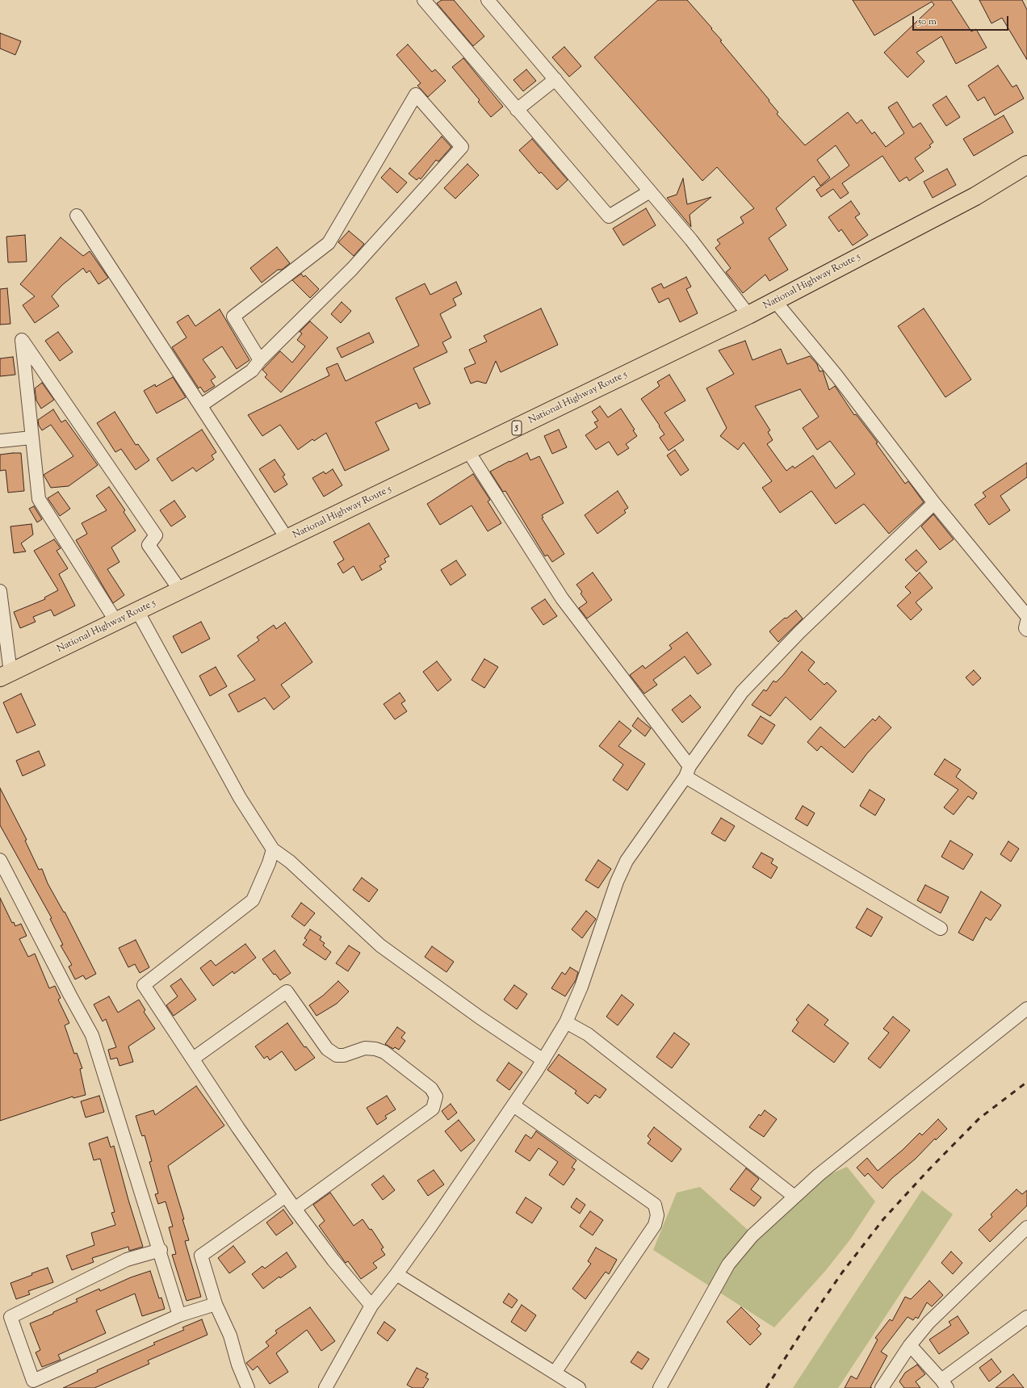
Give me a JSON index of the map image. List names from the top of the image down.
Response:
{
  "streets": {
    "highway": ["National Highway Route 5", "5"]
  },
  "scale_bar": "50 m"
}
